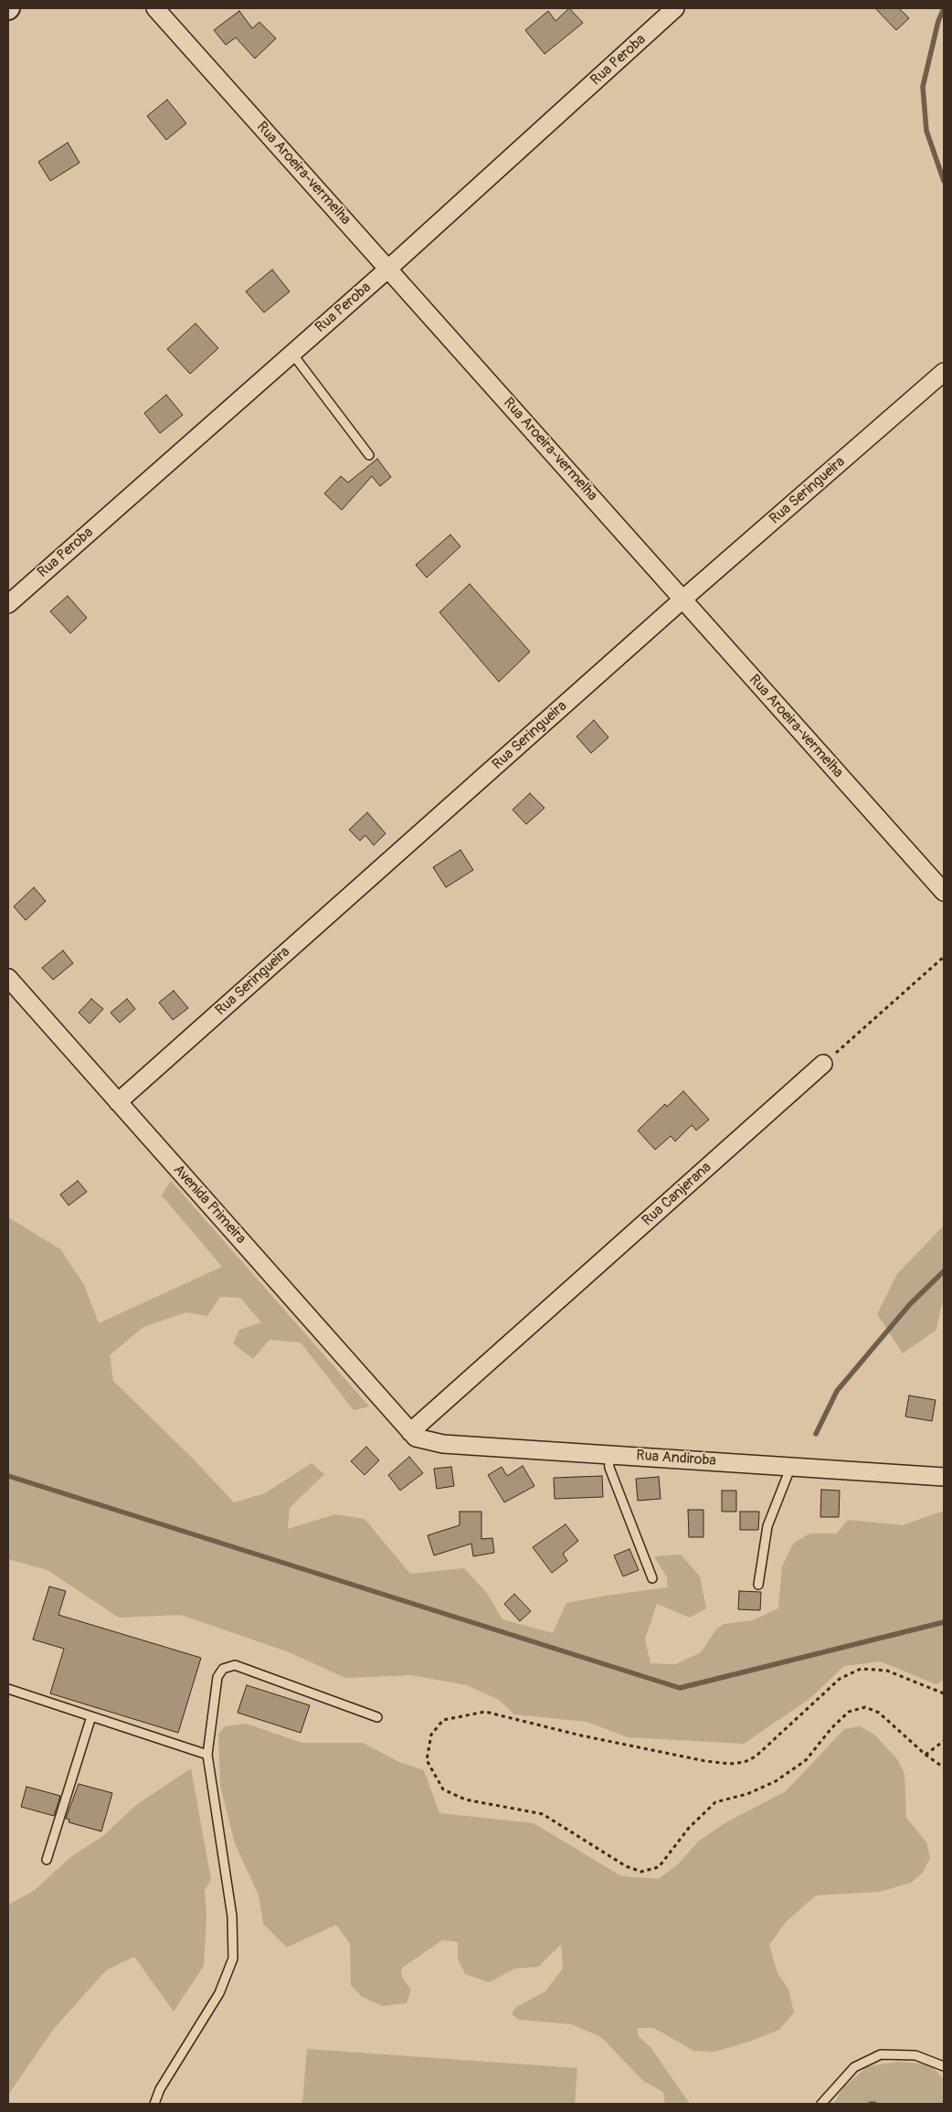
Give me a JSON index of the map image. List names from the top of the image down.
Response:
{
  "streets": {
    "street": [
      "Rua Peroba",
      "Rua Aroeira-vermelha",
      "Rua Seringueira",
      "Rua Canjerana",
      "Avenida Primeira",
      "Rua Andiroba"
    ]
  },
  "crossings": [
    ["Rua Peroba", "Rua Aroeira-vermelha"],
    ["Rua Aroeira-vermelha", "Rua Seringueira"],
    ["Rua Seringueira", "Avenida Primeira"],
    ["Rua Canjerana", "Avenida Primeira"],
    ["Rua Canjerana", "Rua Andiroba"],
    ["Avenida Primeira", "Rua Andiroba"]
  ]
}
